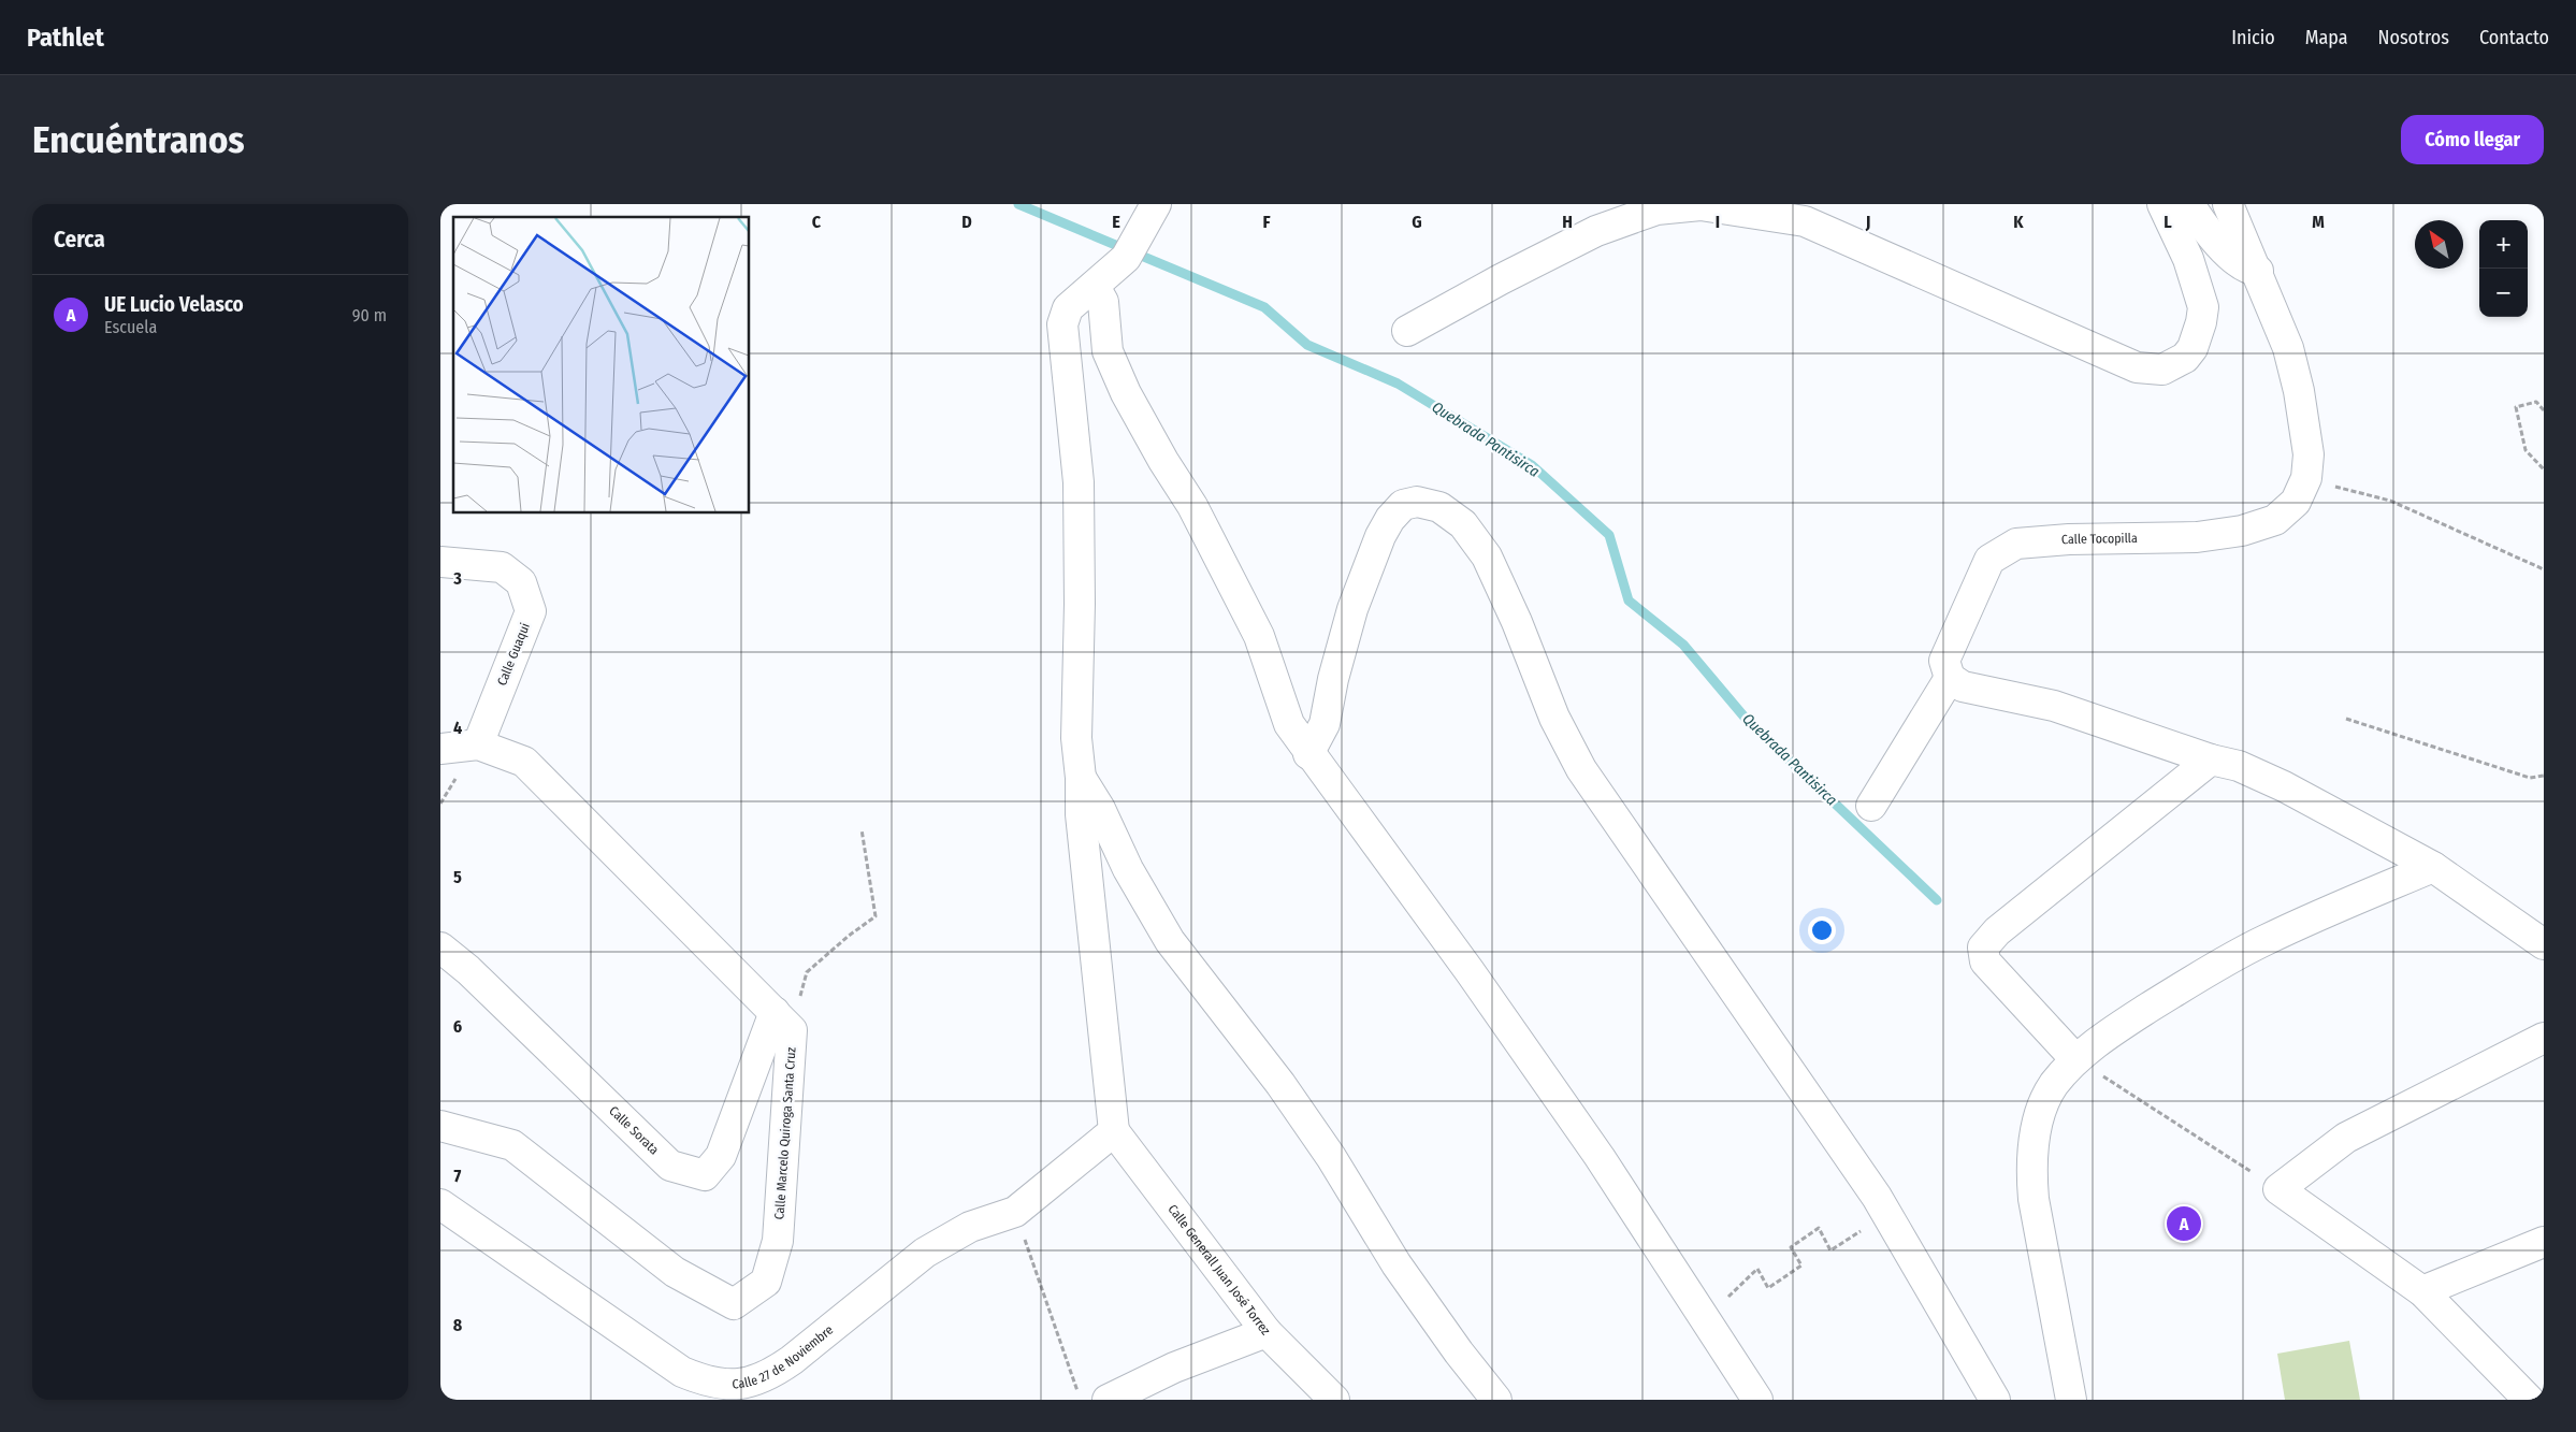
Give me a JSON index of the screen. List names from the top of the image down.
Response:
{
  "streets": {
    "street": [
      "Calle Tocopilla",
      "Calle Guaqui",
      "Calle Sorata",
      "Calle Marcelo Quiroga Santa Cruz",
      "Calle Generall Juan José Torrez",
      "Calle 27 de Noviembre"
    ]
  },
  "crossings": [
    ["Calle Sorata", "Calle Marcelo Quiroga Santa Cruz"],
    ["Calle Generall Juan José Torrez", "Calle 27 de Noviembre"]
  ],
  "water": ["Quebrada Pantisirca"],
  "north": "top left",
  "page": {
    "header": "Pathlet",
    "nav": [
      "Inicio",
      "Mapa",
      "Nosotros",
      "Contacto"
    ],
    "buttons": "Cómo llegar",
    "title": "Encuéntranos",
    "heading": "Cerca",
    "map_buttons": ["+", "−"],
    "list": [
      {
        "mark": "A",
        "name": "UE Lucio Velasco",
        "note": "Escuela",
        "value": "90 m"
      }
    ],
    "pins": "A"
  },
  "grid": {
    "columns": [
      "C",
      "D",
      "E",
      "F",
      "G",
      "H",
      "I",
      "J",
      "K",
      "L",
      "M"
    ],
    "rows": [
      "3",
      "4",
      "5",
      "6",
      "7",
      "8"
    ]
  }
}
